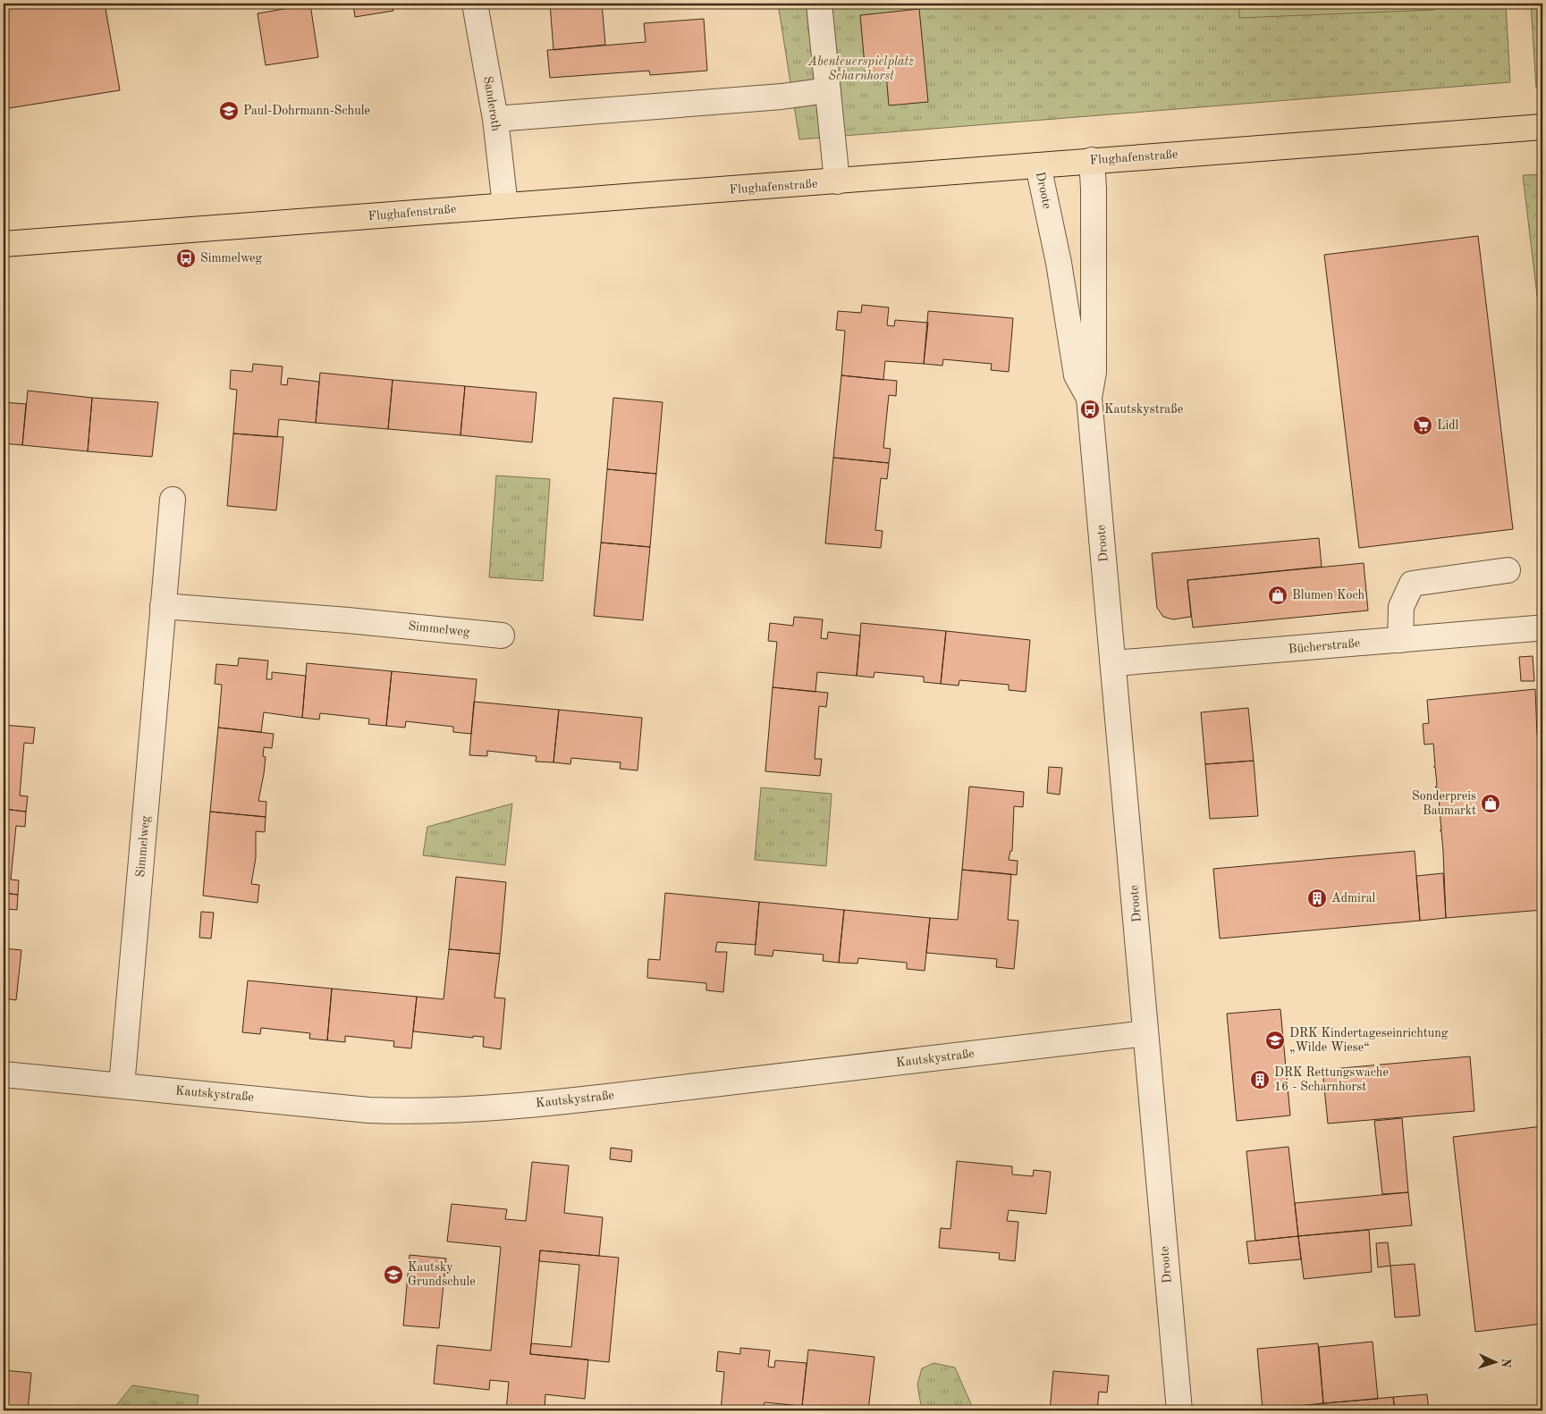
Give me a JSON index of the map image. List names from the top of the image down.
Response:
{
  "streets": {
    "main road": ["Flughafenstraße"],
    "street": [
      "Sanderoth",
      "Droote",
      "Simmelweg",
      "Bücherstraße",
      "Kautskystraße"
    ]
  },
  "crossings": [
    ["Sanderoth", "Flughafenstraße"],
    ["Flughafenstraße", "Droote"],
    ["Droote", "Bücherstraße"],
    ["Droote", "Kautskystraße"],
    ["Simmelweg", "Kautskystraße"]
  ],
  "parks": ["Abenteuerspielplatz Scharnhorst"],
  "places": {
    "school or university": ["Paul-Dohrmann-Schule", "DRK Kindertageseinrichtung „Wilde Wiese“", "Kautsky Grundschule"],
    "bus stop": ["Simmelweg", "Kautskystraße"],
    "supermarket": ["Lidl"],
    "shop": ["Blumen Koch", "Sonderpreis Baumarkt"],
    "building": ["Admiral", "DRK Rettungswache 16 - Scharnhorst"]
  },
  "north": "right"
}
